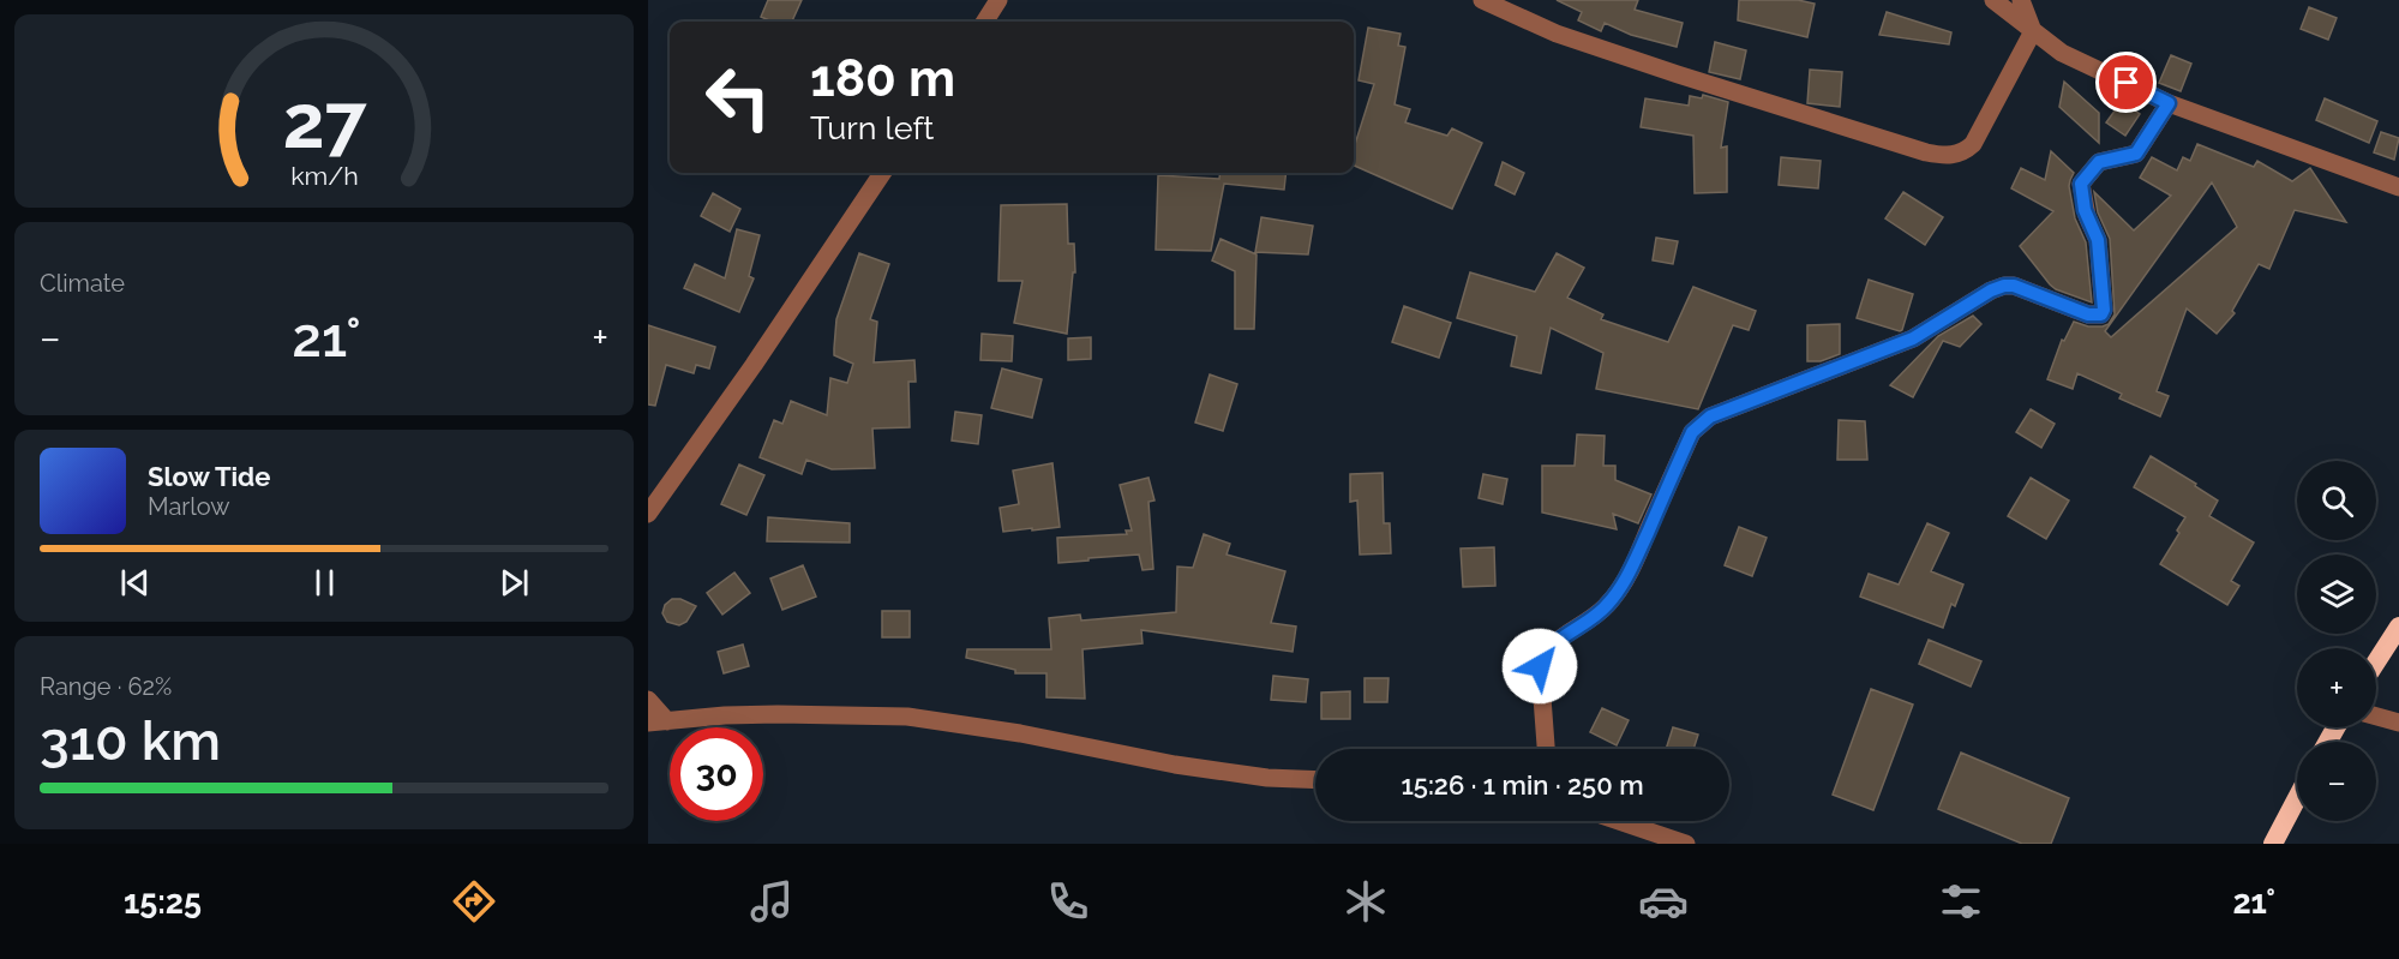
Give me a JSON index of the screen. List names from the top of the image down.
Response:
{
  "page": {
    "turn": ["180 m", "Turn left"],
    "tile": [
      "Climate",
      ["Range · 62%", "310 km"]
    ],
    "heat": ["−", "21°", "+"],
    "song": ["Slow Tide", "Marlow"],
    "map_buttons": ["+", "−"],
    "limit": "30",
    "trip": "15:26 · 1 min · 250 m",
    "tabs": ["15:25", "21°"],
    "gauge": ["27", "km/h"]
  }
}
